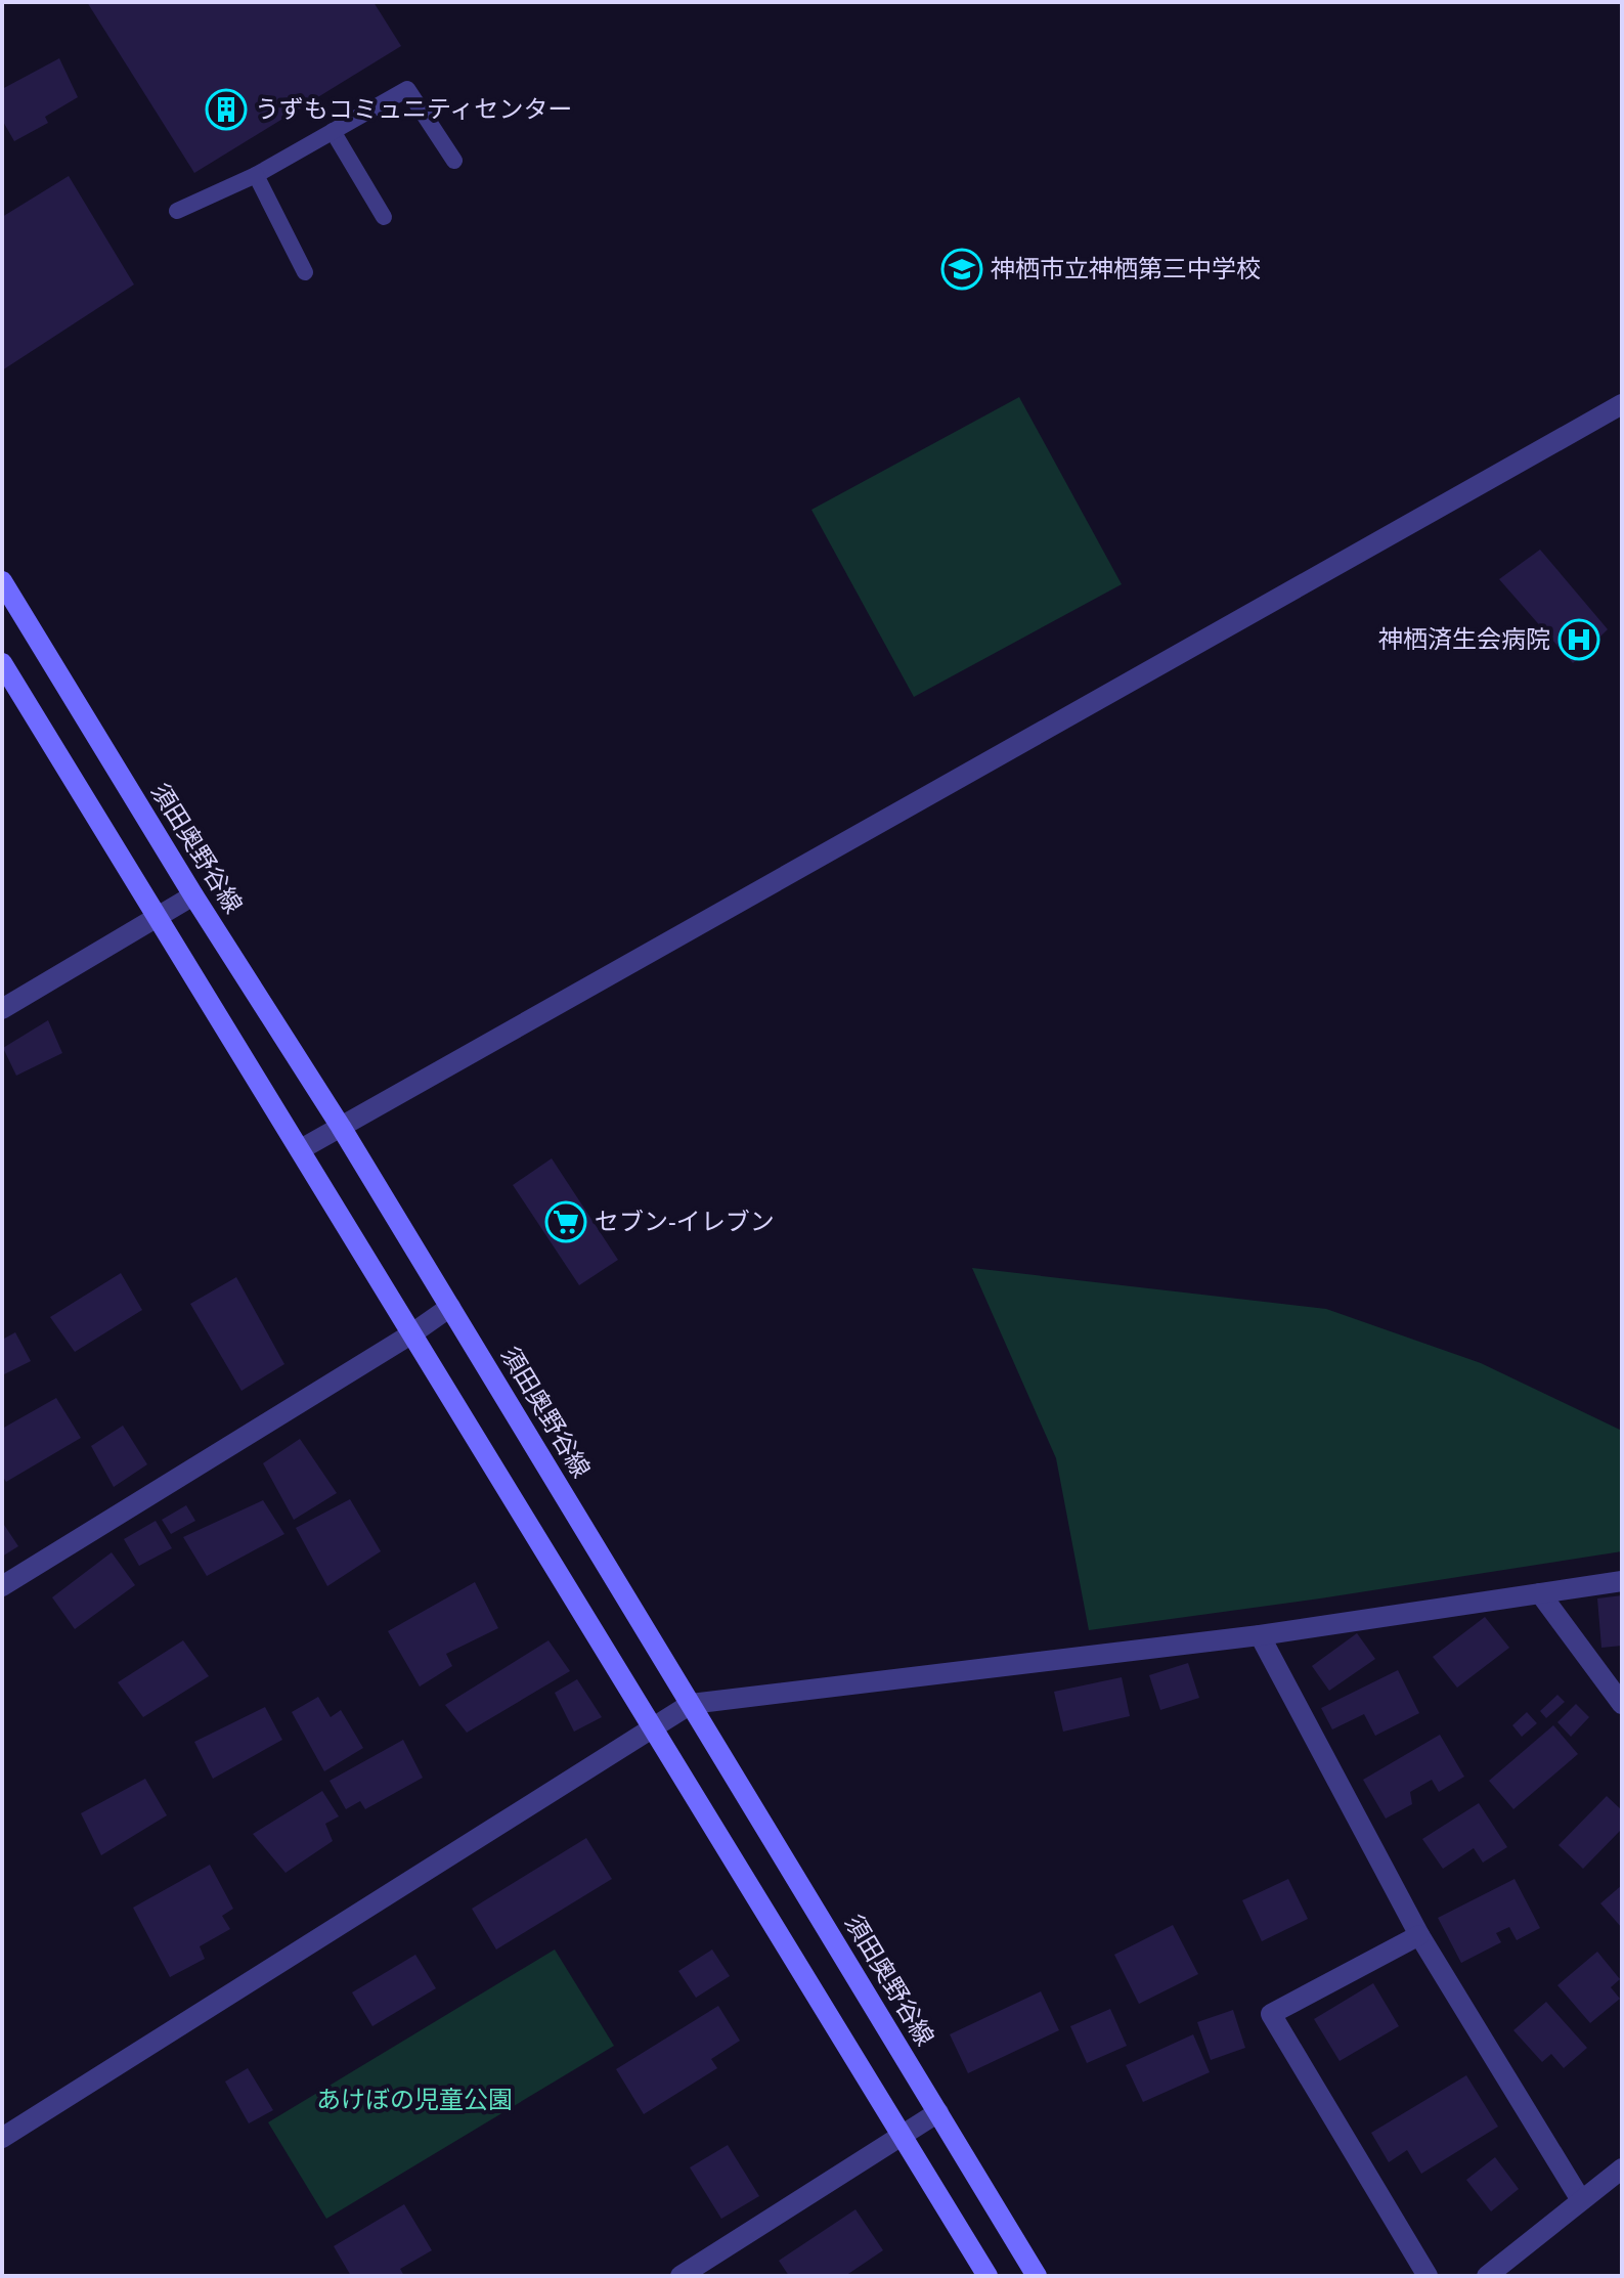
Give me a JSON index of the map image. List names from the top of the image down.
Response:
{
  "streets": {
    "main road": ["須田奥野谷線"]
  },
  "parks": ["あけぼの児童公園"],
  "places": {
    "building": ["うずもコミュニティセンター"],
    "school or university": ["神栖市立神栖第三中学校"],
    "hospital": ["神栖済生会病院"],
    "supermarket": ["セブン-イレブン"]
  }
}
